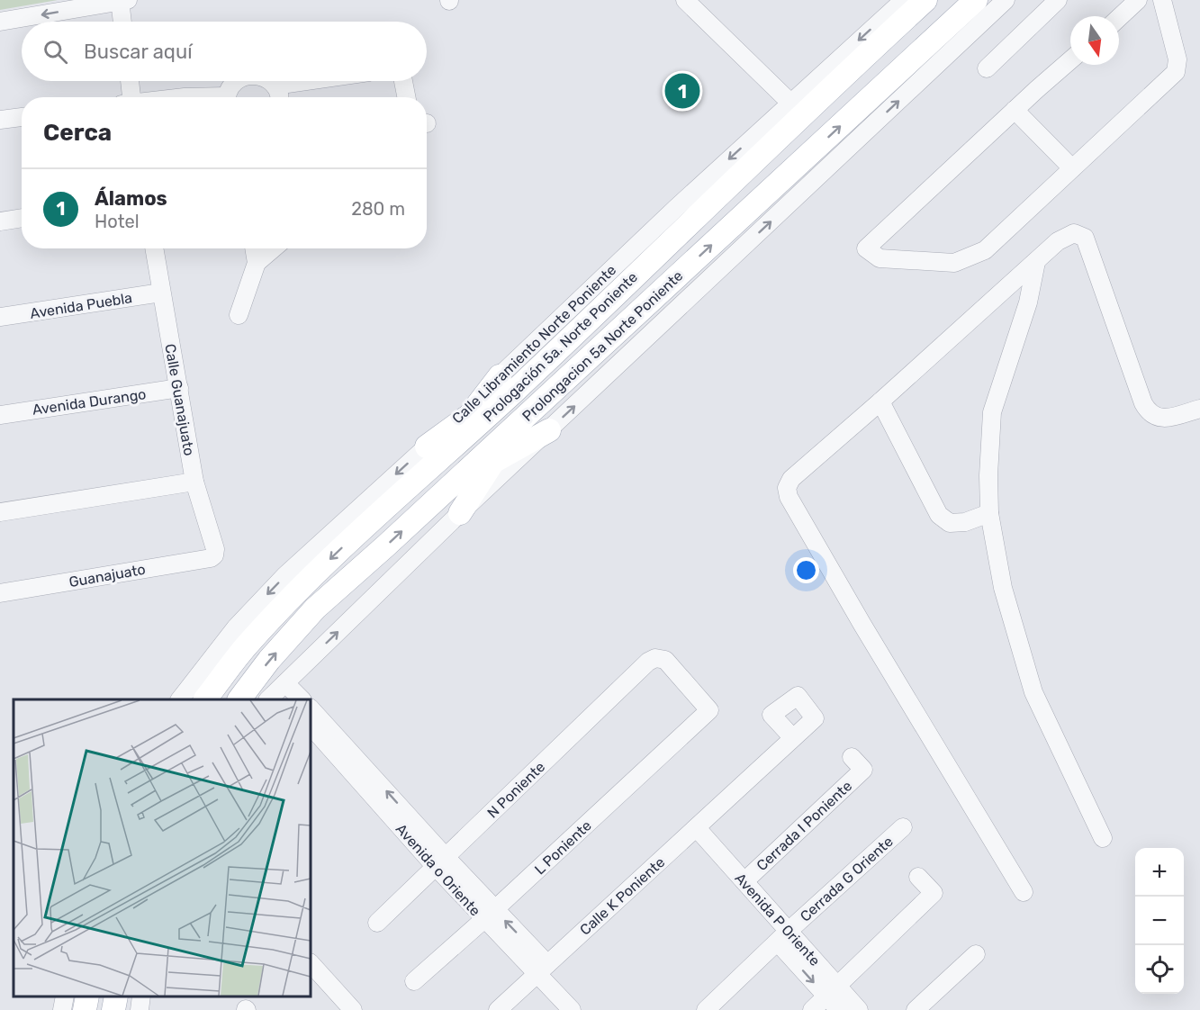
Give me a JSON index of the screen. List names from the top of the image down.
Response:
{
  "streets": {
    "main road": ["Prolongacion 5a Norte Poniente", "Prologación 5a. Norte Poniente"],
    "street": [
      "Avenida Puebla",
      "Calle Libramiento Norte Poniente",
      "Calle Guanajuato",
      "Avenida Durango",
      "Guanajuato",
      "N Poniente",
      "Cerrada I Poniente",
      "L Poniente",
      "Avenida o Oriente",
      "Cerrada G Oriente",
      "Calle K Poniente",
      "Avenida P Oriente"
    ]
  },
  "crossings": [
    ["Avenida Puebla", "Calle Guanajuato"],
    ["Calle Libramiento Norte Poniente", "Prologación 5a. Norte Poniente"],
    ["Calle Guanajuato", "Avenida Durango"],
    ["Calle Guanajuato", "Guanajuato"],
    ["N Poniente", "L Poniente"],
    ["N Poniente", "Avenida o Oriente"],
    ["Cerrada I Poniente", "Avenida P Oriente"],
    ["L Poniente", "Avenida o Oriente"],
    ["Avenida o Oriente", "Calle K Poniente"],
    ["Cerrada G Oriente", "Avenida P Oriente"],
    ["Calle K Poniente", "Avenida P Oriente"]
  ],
  "one_way": ["Prolongacion 5a Norte Poniente"],
  "north": "bottom",
  "page": {
    "search": "Buscar aquí",
    "pins": "1",
    "heading": "Cerca",
    "list": [
      {
        "mark": "1",
        "name": "Álamos",
        "note": "Hotel",
        "value": "280 m"
      }
    ],
    "map_buttons": ["+", "−"]
  }
}
